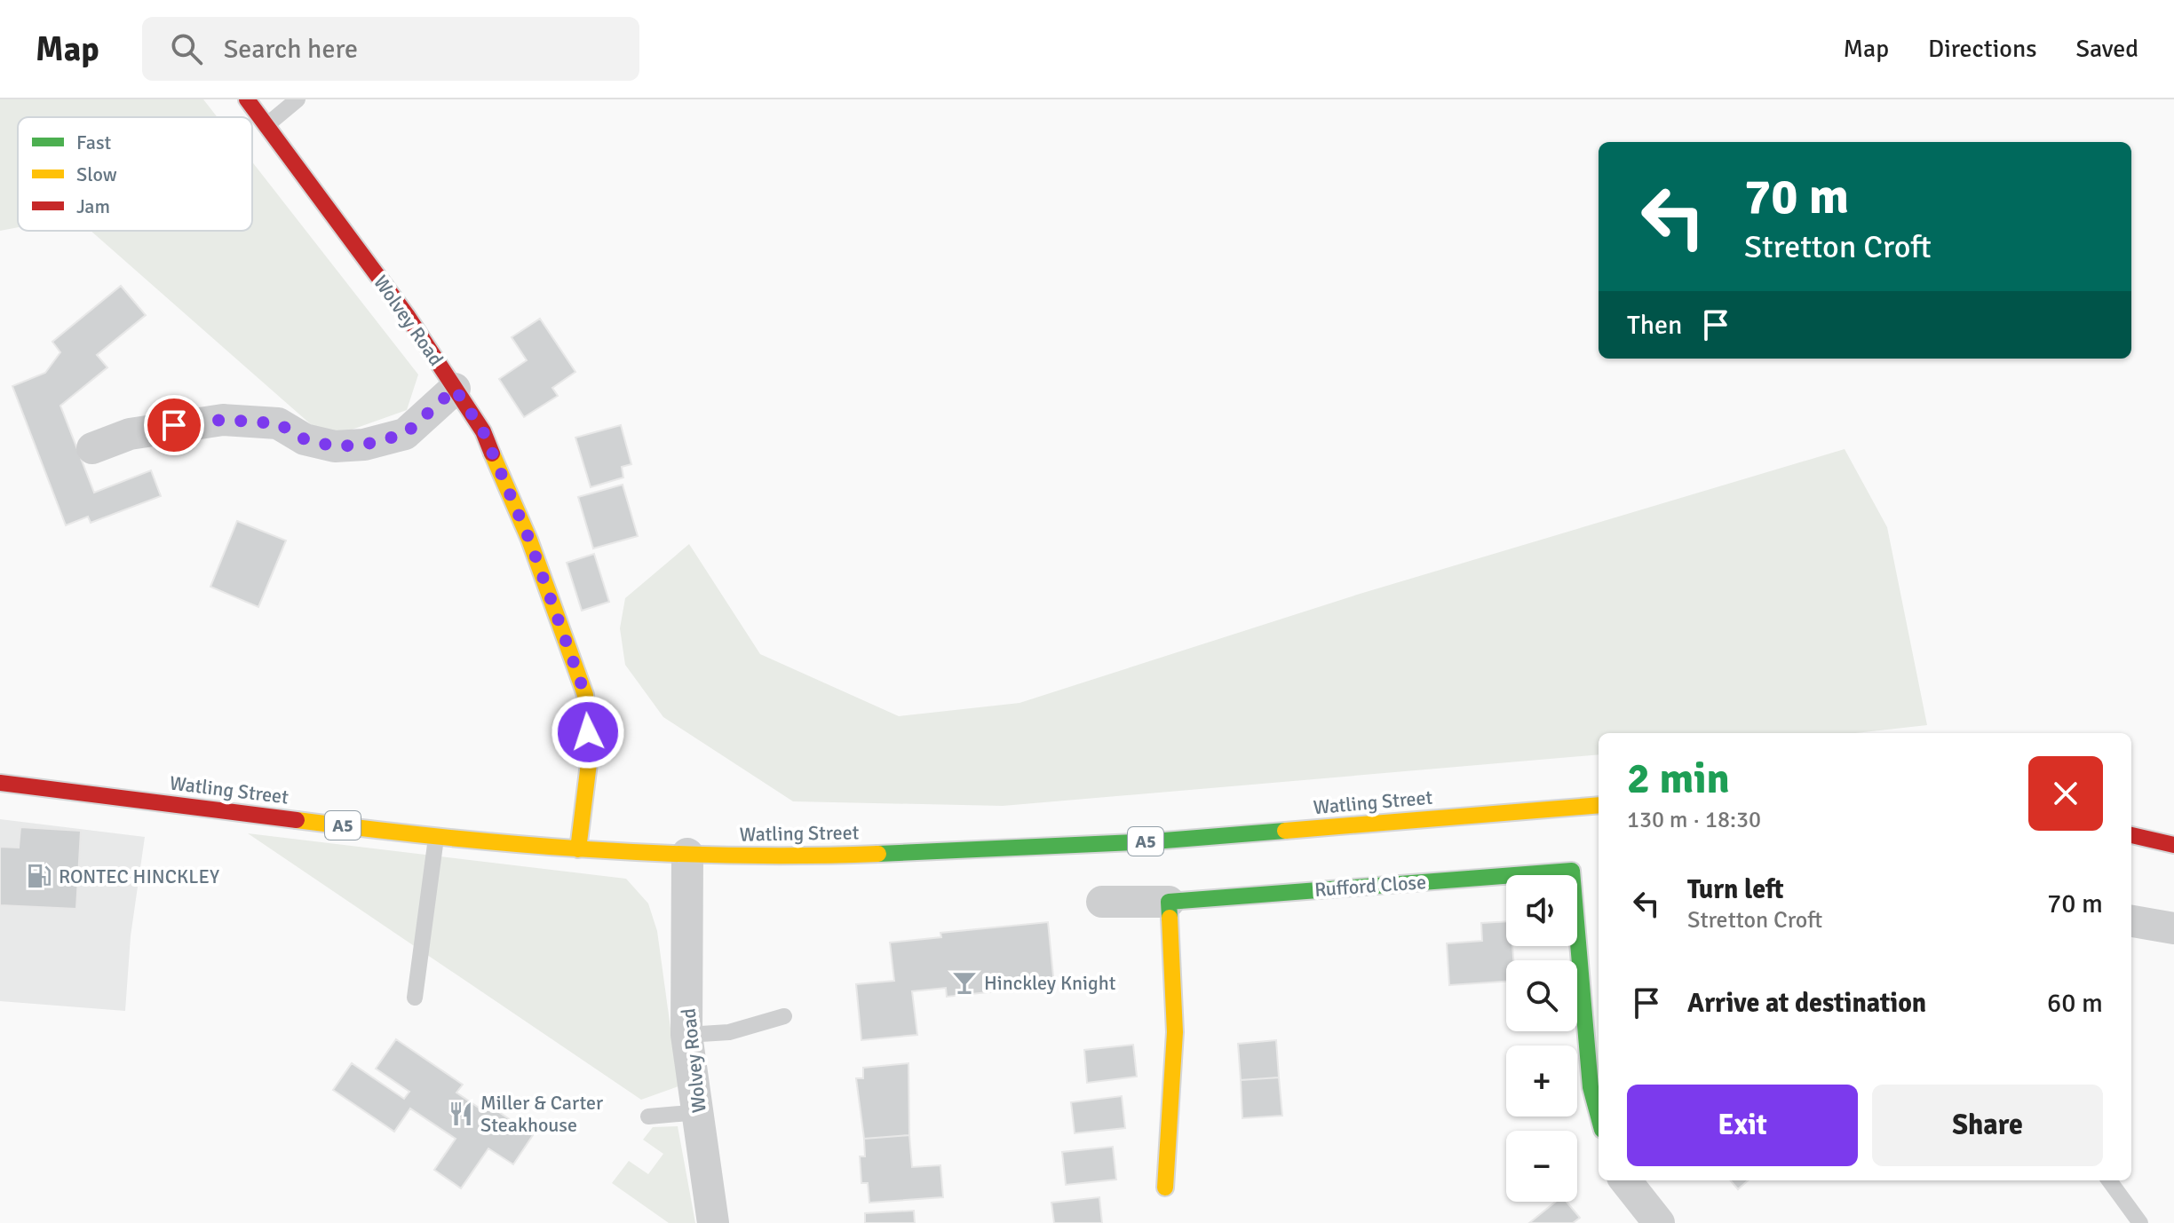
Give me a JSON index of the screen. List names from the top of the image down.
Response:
{
  "streets": {
    "main road": [
      "Wolvey Road",
      "Watling Street",
      "A5",
      "Rufford Close"
    ]
  },
  "crossings": [
    ["Wolvey Road", "Watling Street"]
  ],
  "places": {
    "fuel station": ["RONTEC HINCKLEY"],
    "bar": ["Hinckley Knight"],
    "restaurant": ["Miller & Carter Steakhouse"]
  },
  "legend": ["Fast", "Slow", "Jam"],
  "page": {
    "header": "Map",
    "search": "Search here",
    "nav": ["Map", "Directions", "Saved"],
    "turn": ["70 m", "Stretton Croft"],
    "then": "Then",
    "heading": ["2 min", "130 m · 18:30"],
    "list": [
      {
        "name": "Turn left",
        "note": "Stretton Croft",
        "value": "70 m"
      },
      {
        "name": "Arrive at destination",
        "value": "60 m"
      }
    ],
    "map_buttons": ["+", "−"],
    "buttons": ["Exit", "Share"]
  }
}
